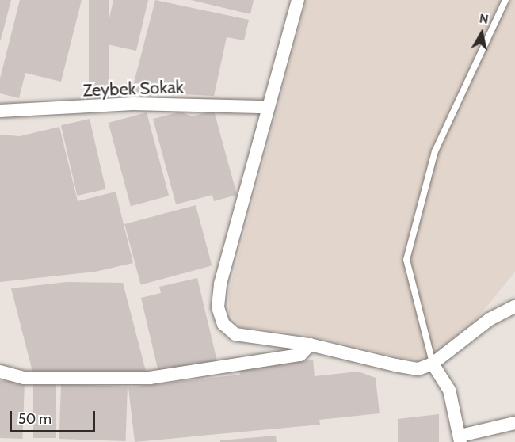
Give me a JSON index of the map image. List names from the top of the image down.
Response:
{
  "streets": {
    "street": ["Zeybek Sokak"]
  },
  "scale_bar": "50 m",
  "north": "top"
}
